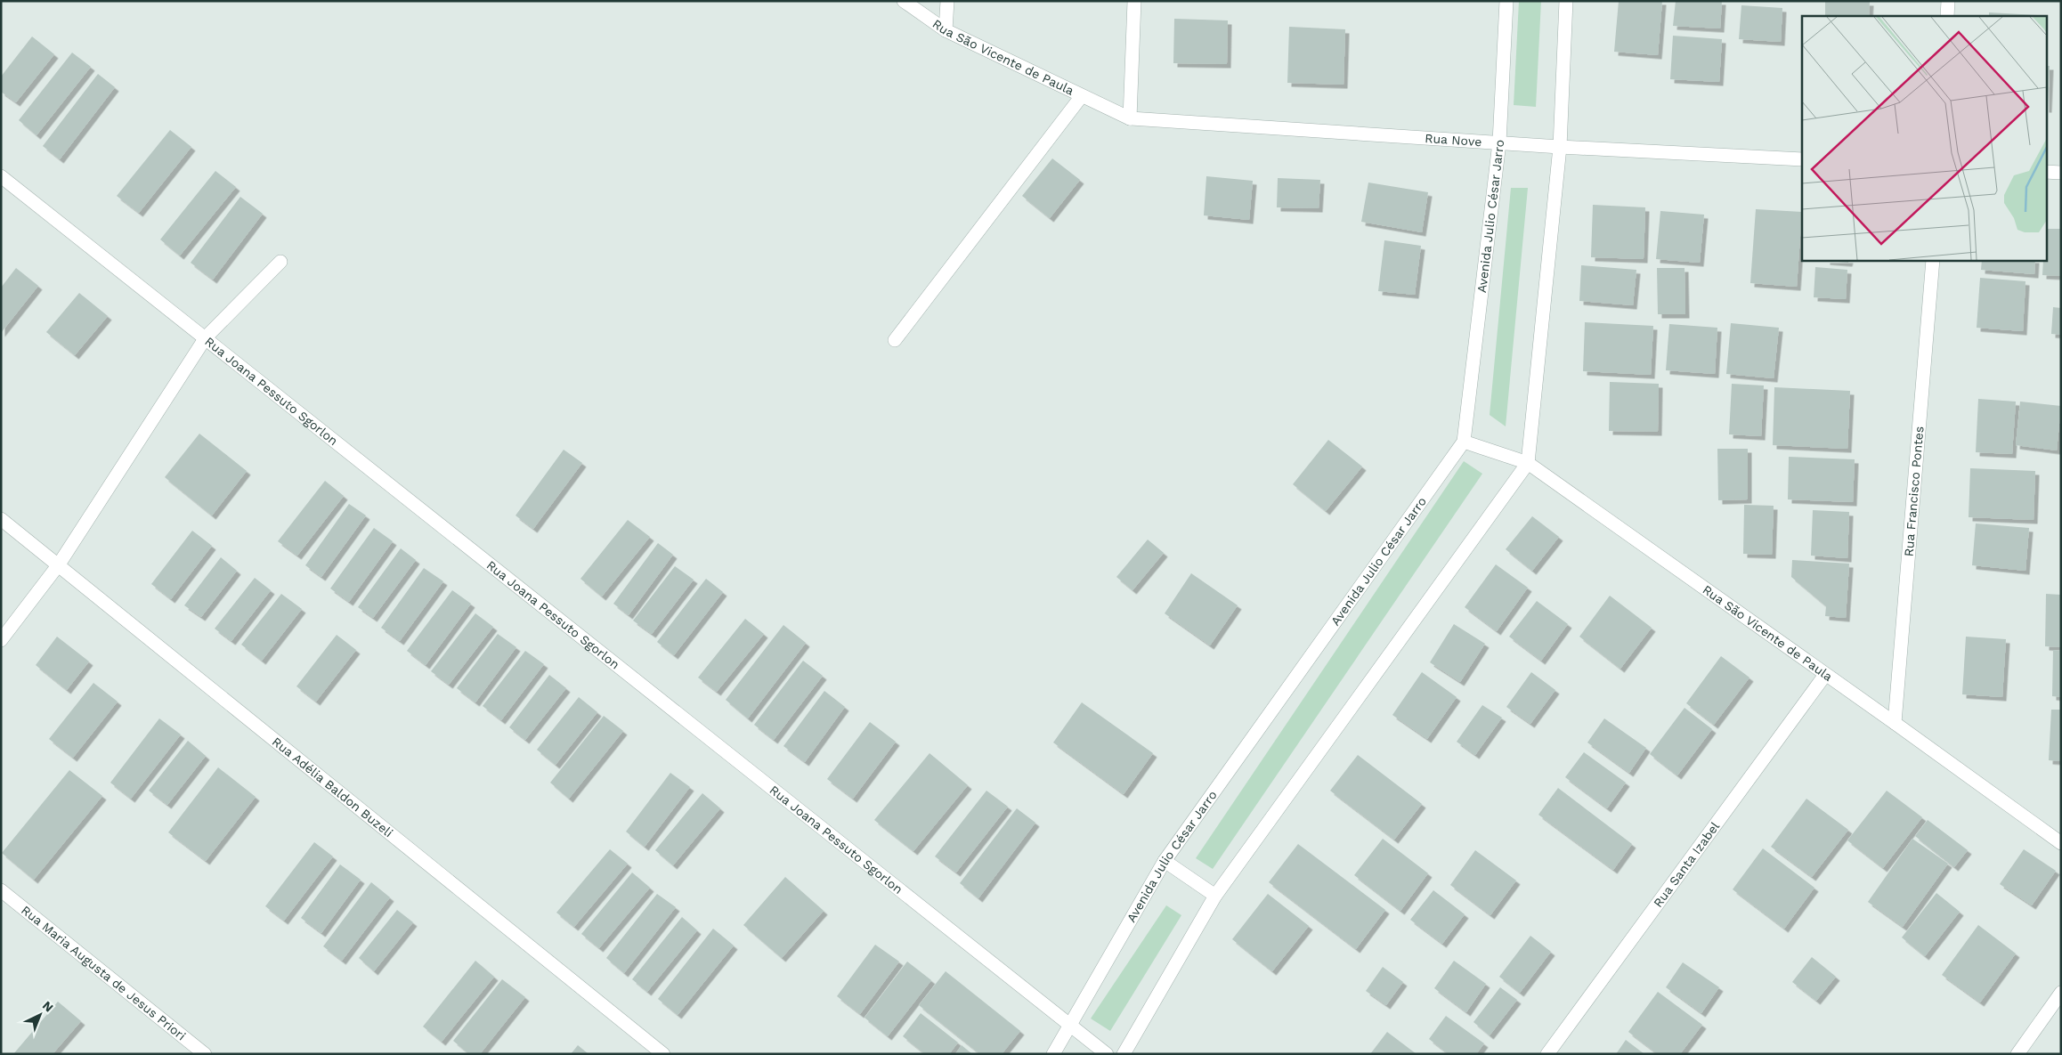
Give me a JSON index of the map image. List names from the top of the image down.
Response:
{
  "streets": {
    "street": [
      "Rua São Vicente de Paula",
      "Rua Nove",
      "Avenida Julio César Jarro",
      "Rua Joana Pessuto Sgorlon",
      "Rua Francisco Pontes",
      "Rua Adélia Baldon Buzeli",
      "Rua Santa Izabel",
      "Rua Maria Augusta de Jesus Priori"
    ]
  },
  "crossings": [
    ["Rua São Vicente de Paula", "Rua Nove"],
    ["Rua São Vicente de Paula", "Avenida Julio César Jarro"],
    ["Rua São Vicente de Paula", "Rua Francisco Pontes"],
    ["Rua São Vicente de Paula", "Rua Santa Izabel"],
    ["Rua Nove", "Avenida Julio César Jarro"],
    ["Avenida Julio César Jarro", "Rua Joana Pessuto Sgorlon"]
  ],
  "north": "top right"
}
